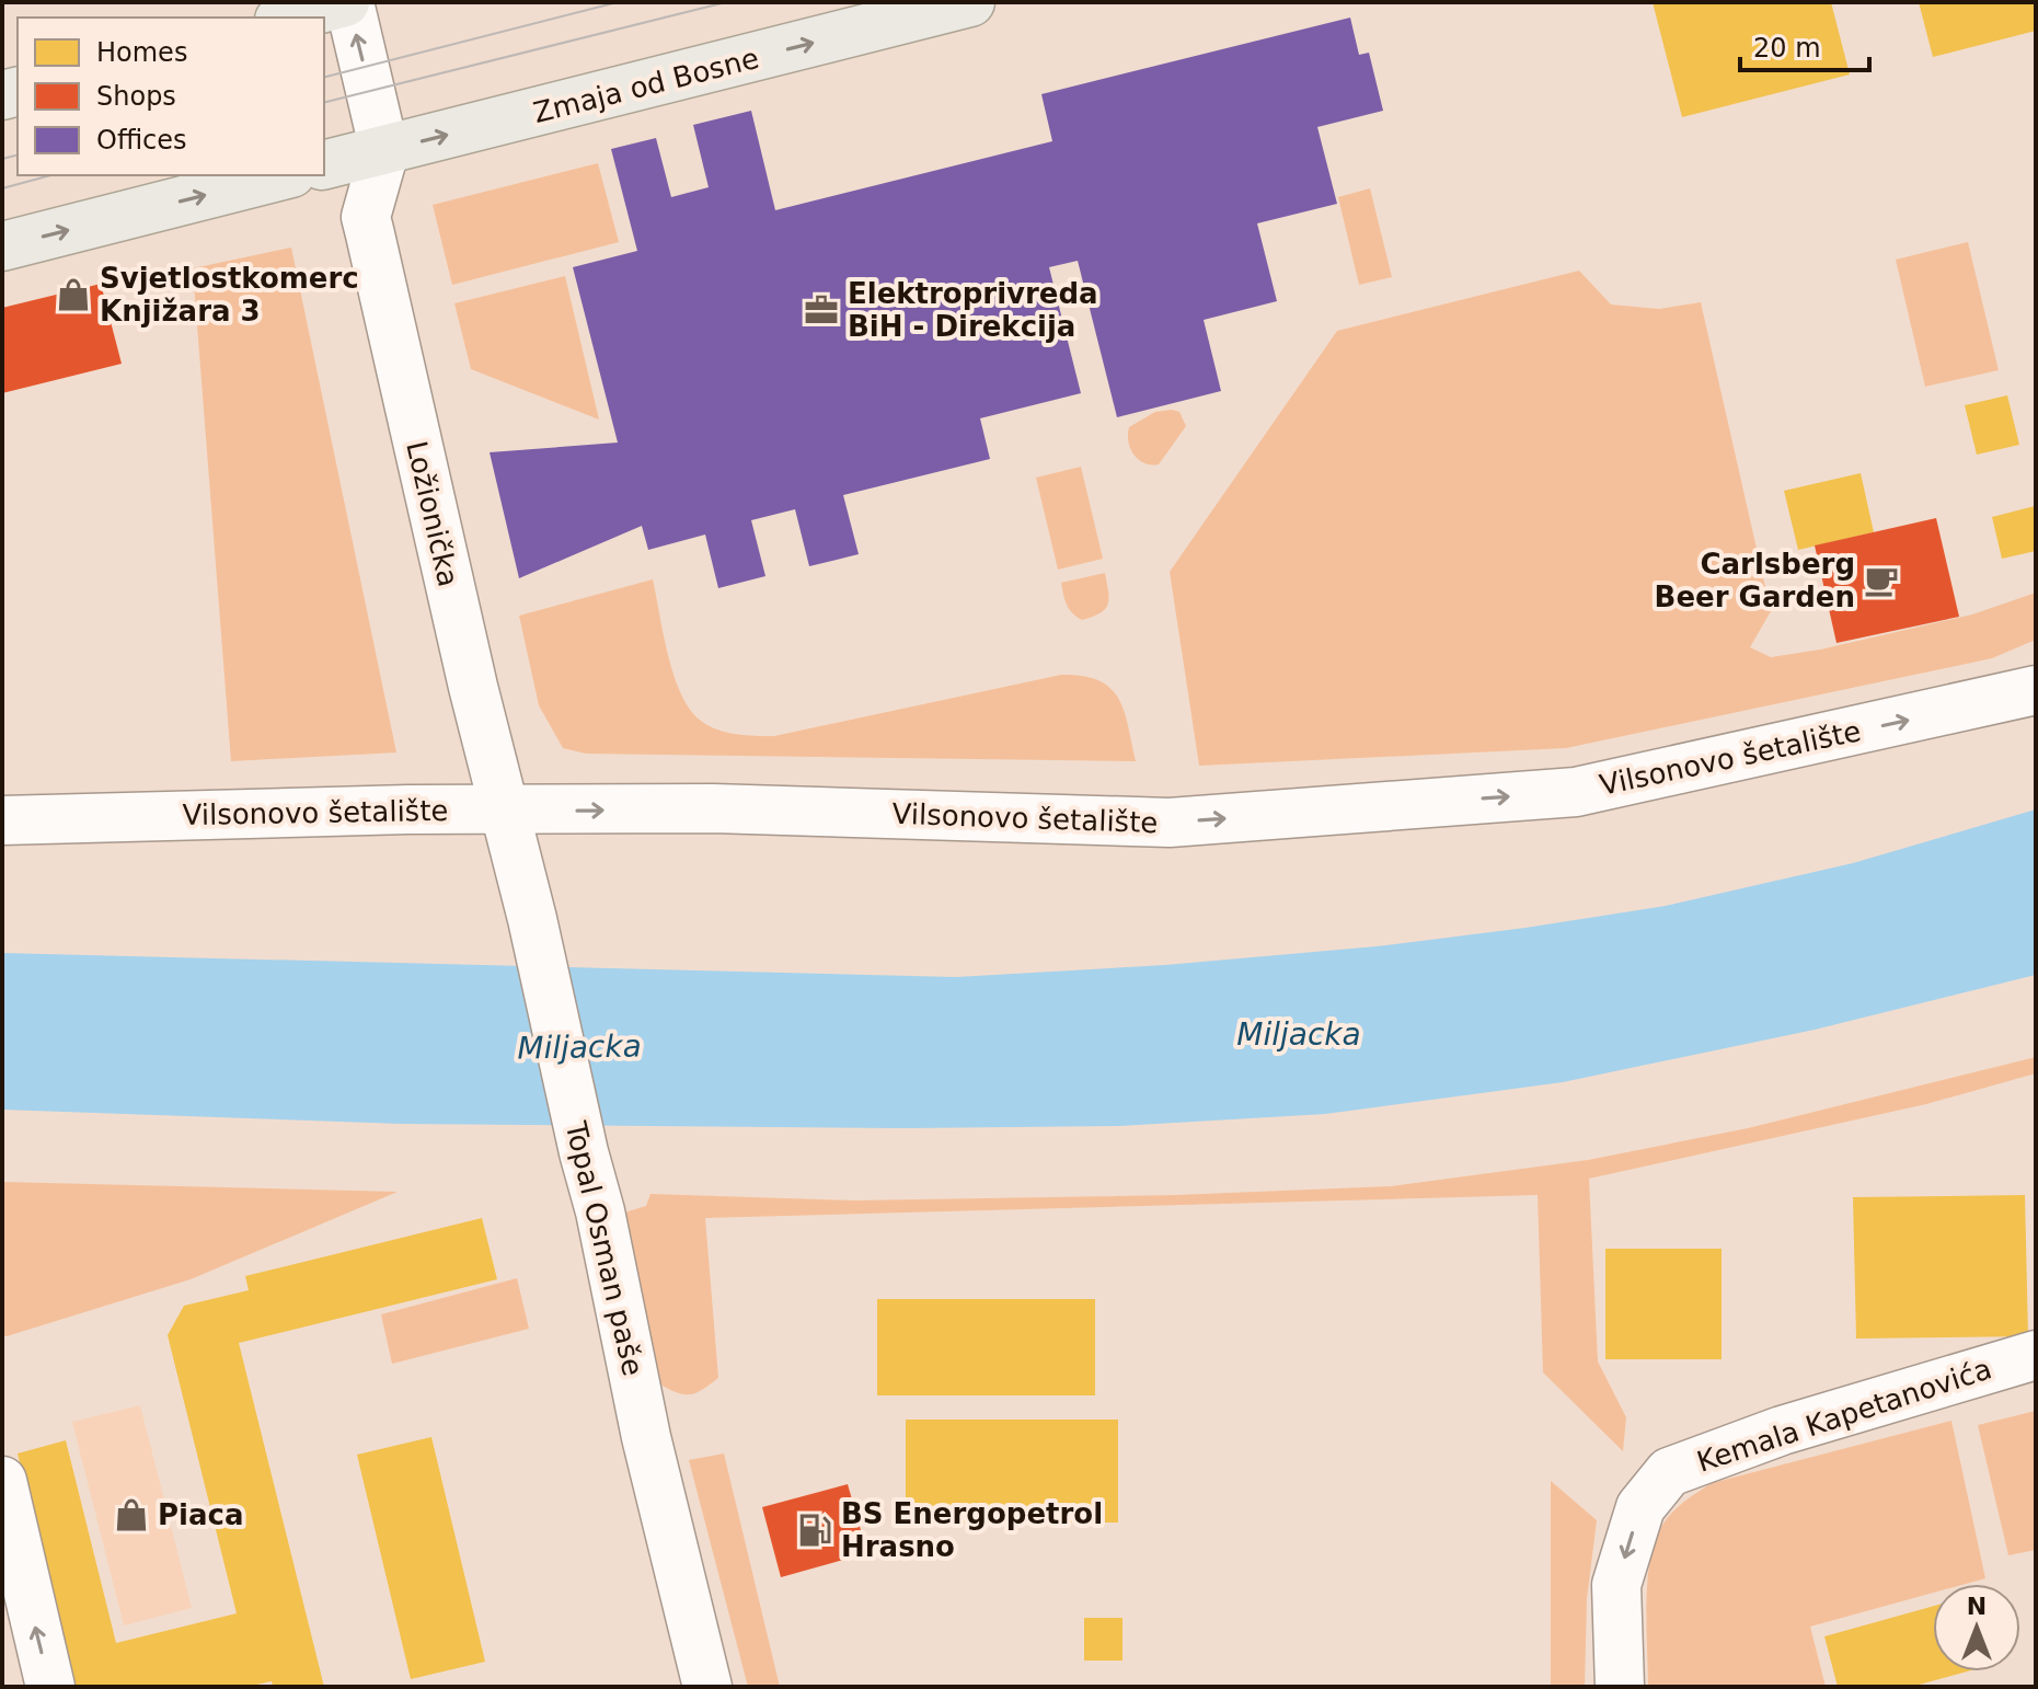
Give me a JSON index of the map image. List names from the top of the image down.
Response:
{
  "streets": {
    "main road": ["Zmaja od Bosne"],
    "street": [
      "Ložionička",
      "Vilsonovo šetalište",
      "Topal Osman paše",
      "Kemala Kapetanovića"
    ]
  },
  "crossings": [
    ["Zmaja od Bosne", "Ložionička"],
    ["Ložionička", "Vilsonovo šetalište"],
    ["Ložionička", "Topal Osman paše"],
    ["Vilsonovo šetalište", "Topal Osman paše"]
  ],
  "one_way": ["Zmaja od Bosne", "Vilsonovo šetalište", "Kemala Kapetanovića"],
  "water": ["Miljacka"],
  "places": {
    "shop": ["Svjetlostkomerc Knjižara 3", "Piaca"],
    "office": ["Elektroprivreda BiH - Direkcija"],
    "cafe": ["Carlsberg Beer Garden"],
    "fuel station": ["BS Energopetrol Hrasno"]
  },
  "legend": ["Homes", "Shops", "Offices"],
  "scale_bar": "20 m",
  "north": "top"
}
